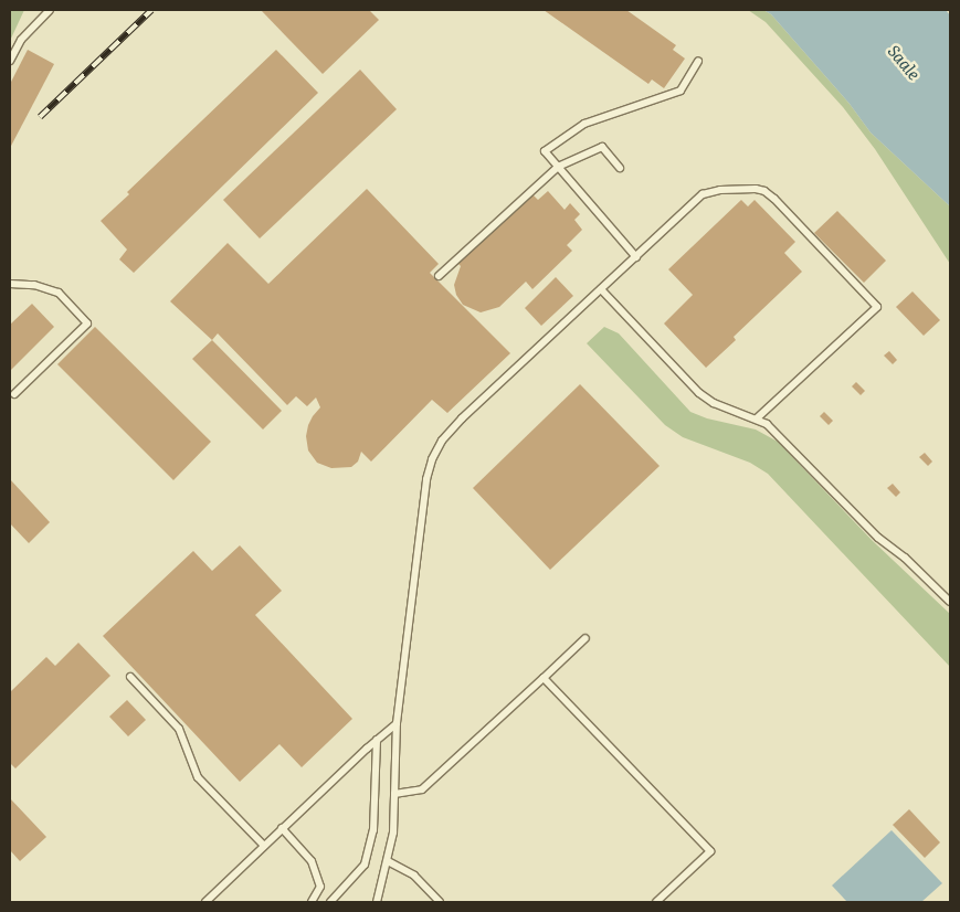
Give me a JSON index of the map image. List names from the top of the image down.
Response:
{
  "water": ["Saale"]
}
